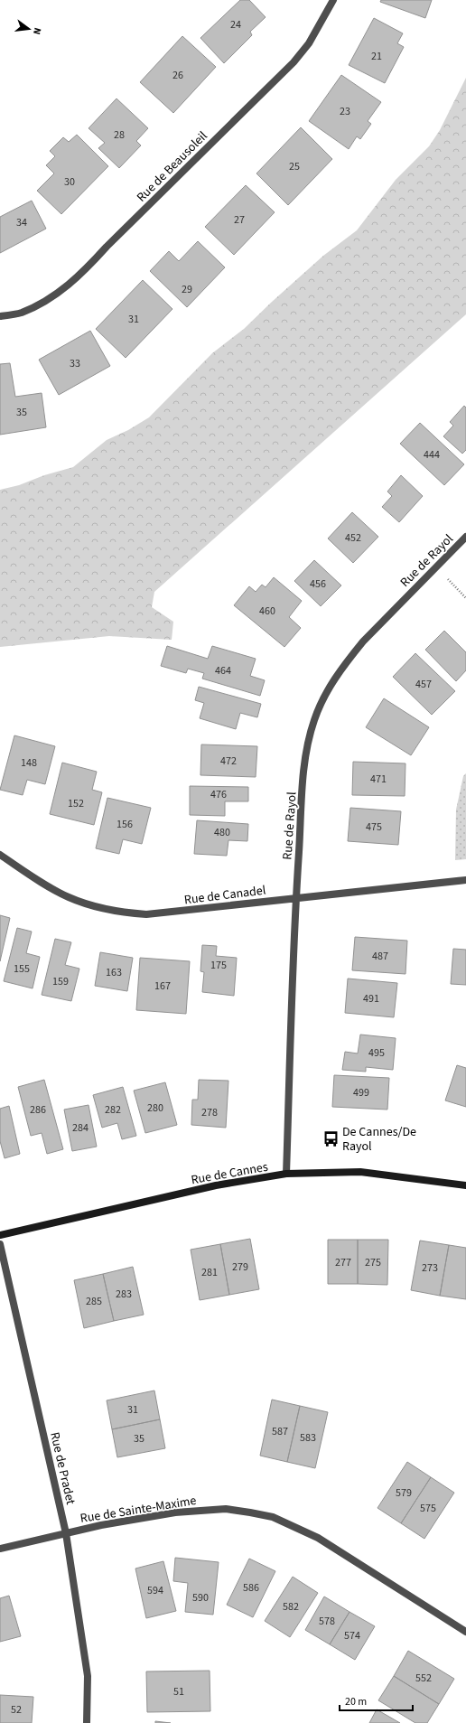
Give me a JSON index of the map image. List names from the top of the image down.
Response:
{
  "streets": {
    "street": [
      "Rue de Beausoleil",
      "Rue de Rayol",
      "Rue de Canadel",
      "Rue de Cannes",
      "Rue de Pradet",
      "Rue de Sainte-Maxime"
    ]
  },
  "crossings": [
    ["Rue de Rayol", "Rue de Canadel"],
    ["Rue de Rayol", "Rue de Cannes"],
    ["Rue de Pradet", "Rue de Sainte-Maxime"]
  ],
  "places": {
    "bus stop": ["De Cannes/De Rayol"]
  },
  "house_numbers": [
    "24",
    "21",
    "26",
    "23",
    "28",
    "25",
    "30",
    "27",
    "34",
    "29",
    "31",
    "33",
    "35",
    "444",
    "452",
    "456",
    "460",
    "464",
    "457",
    "472",
    "148",
    "471",
    "476",
    "152",
    "156",
    "475",
    "480",
    "487",
    "175",
    "155",
    "163",
    "159",
    "167",
    "491",
    "495",
    "499",
    "280",
    "286",
    "282",
    "278",
    "284",
    "277",
    "275",
    "279",
    "273",
    "281",
    "283",
    "285",
    "31",
    "587",
    "583",
    "35",
    "579",
    "575",
    "586",
    "594",
    "590",
    "582",
    "578",
    "574",
    "552",
    "51",
    "52"
  ],
  "scale_bar": "20 m",
  "north": "right"
}
